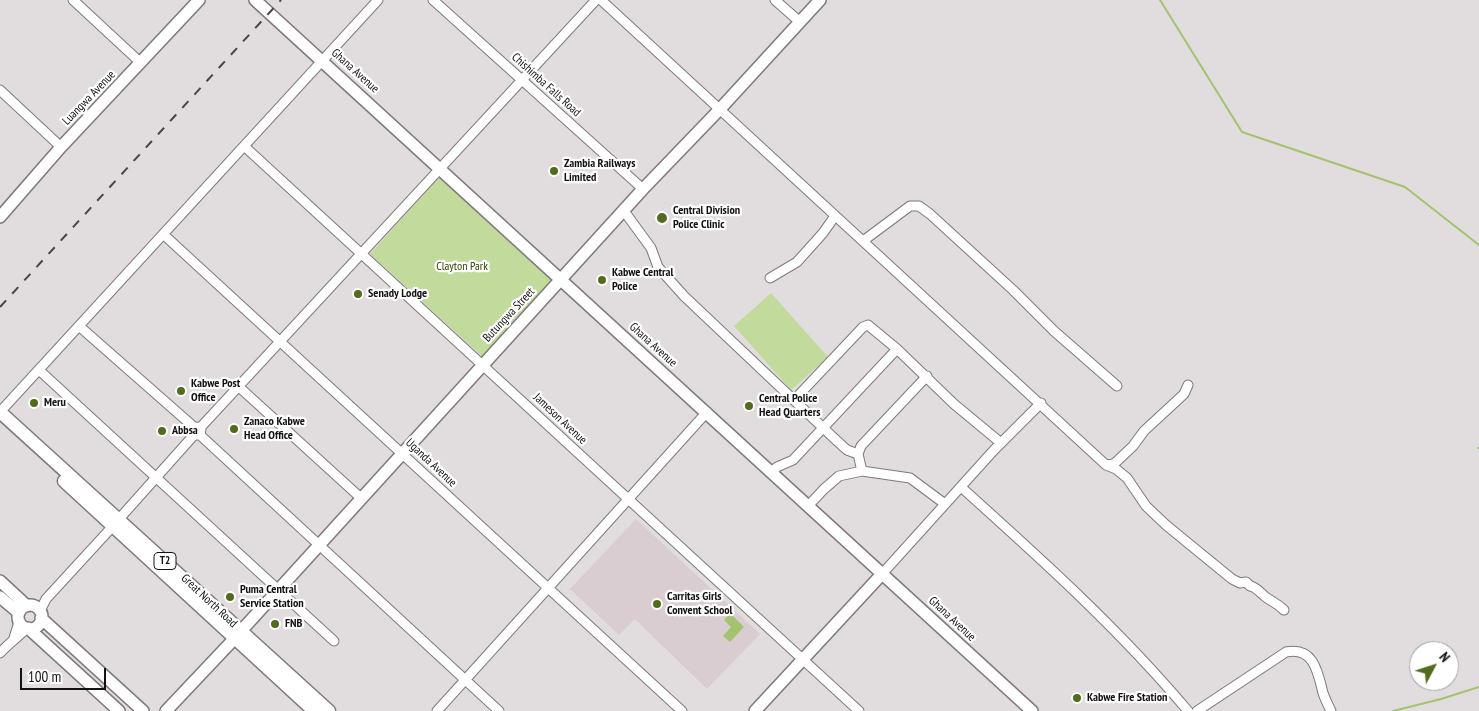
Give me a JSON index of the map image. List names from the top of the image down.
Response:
{
  "streets": {
    "highway": ["T2", "Great North Road"],
    "main road": ["Ghana Avenue", "Luangwa Avenue", "Butungwa Street"],
    "street": ["Chishimba Falls Road", "Jameson Avenue", "Uganda Avenue"]
  },
  "crossings": [
    ["Ghana Avenue", "Butungwa Street"],
    ["Chishimba Falls Road", "Butungwa Street"],
    ["Butungwa Street", "Jameson Avenue"],
    ["Butungwa Street", "Uganda Avenue"],
    ["Butungwa Street", "Great North Road"]
  ],
  "parks": ["Clayton Park"],
  "places": [
    "Zambia Railways Limited",
    "Central Division Police Clinic",
    "Kabwe Central Police",
    "Senady Lodge",
    "Kabwe Post Office",
    "Meru",
    "Central Police Head Quarters",
    "Zanaco Kabwe Head Office",
    "Abbsa",
    "Puma Central Service Station",
    "Carritas Girls Convent School",
    "FNB",
    "Kabwe Fire Station"
  ],
  "scale_bar": "100 m",
  "north": "top right"
}
